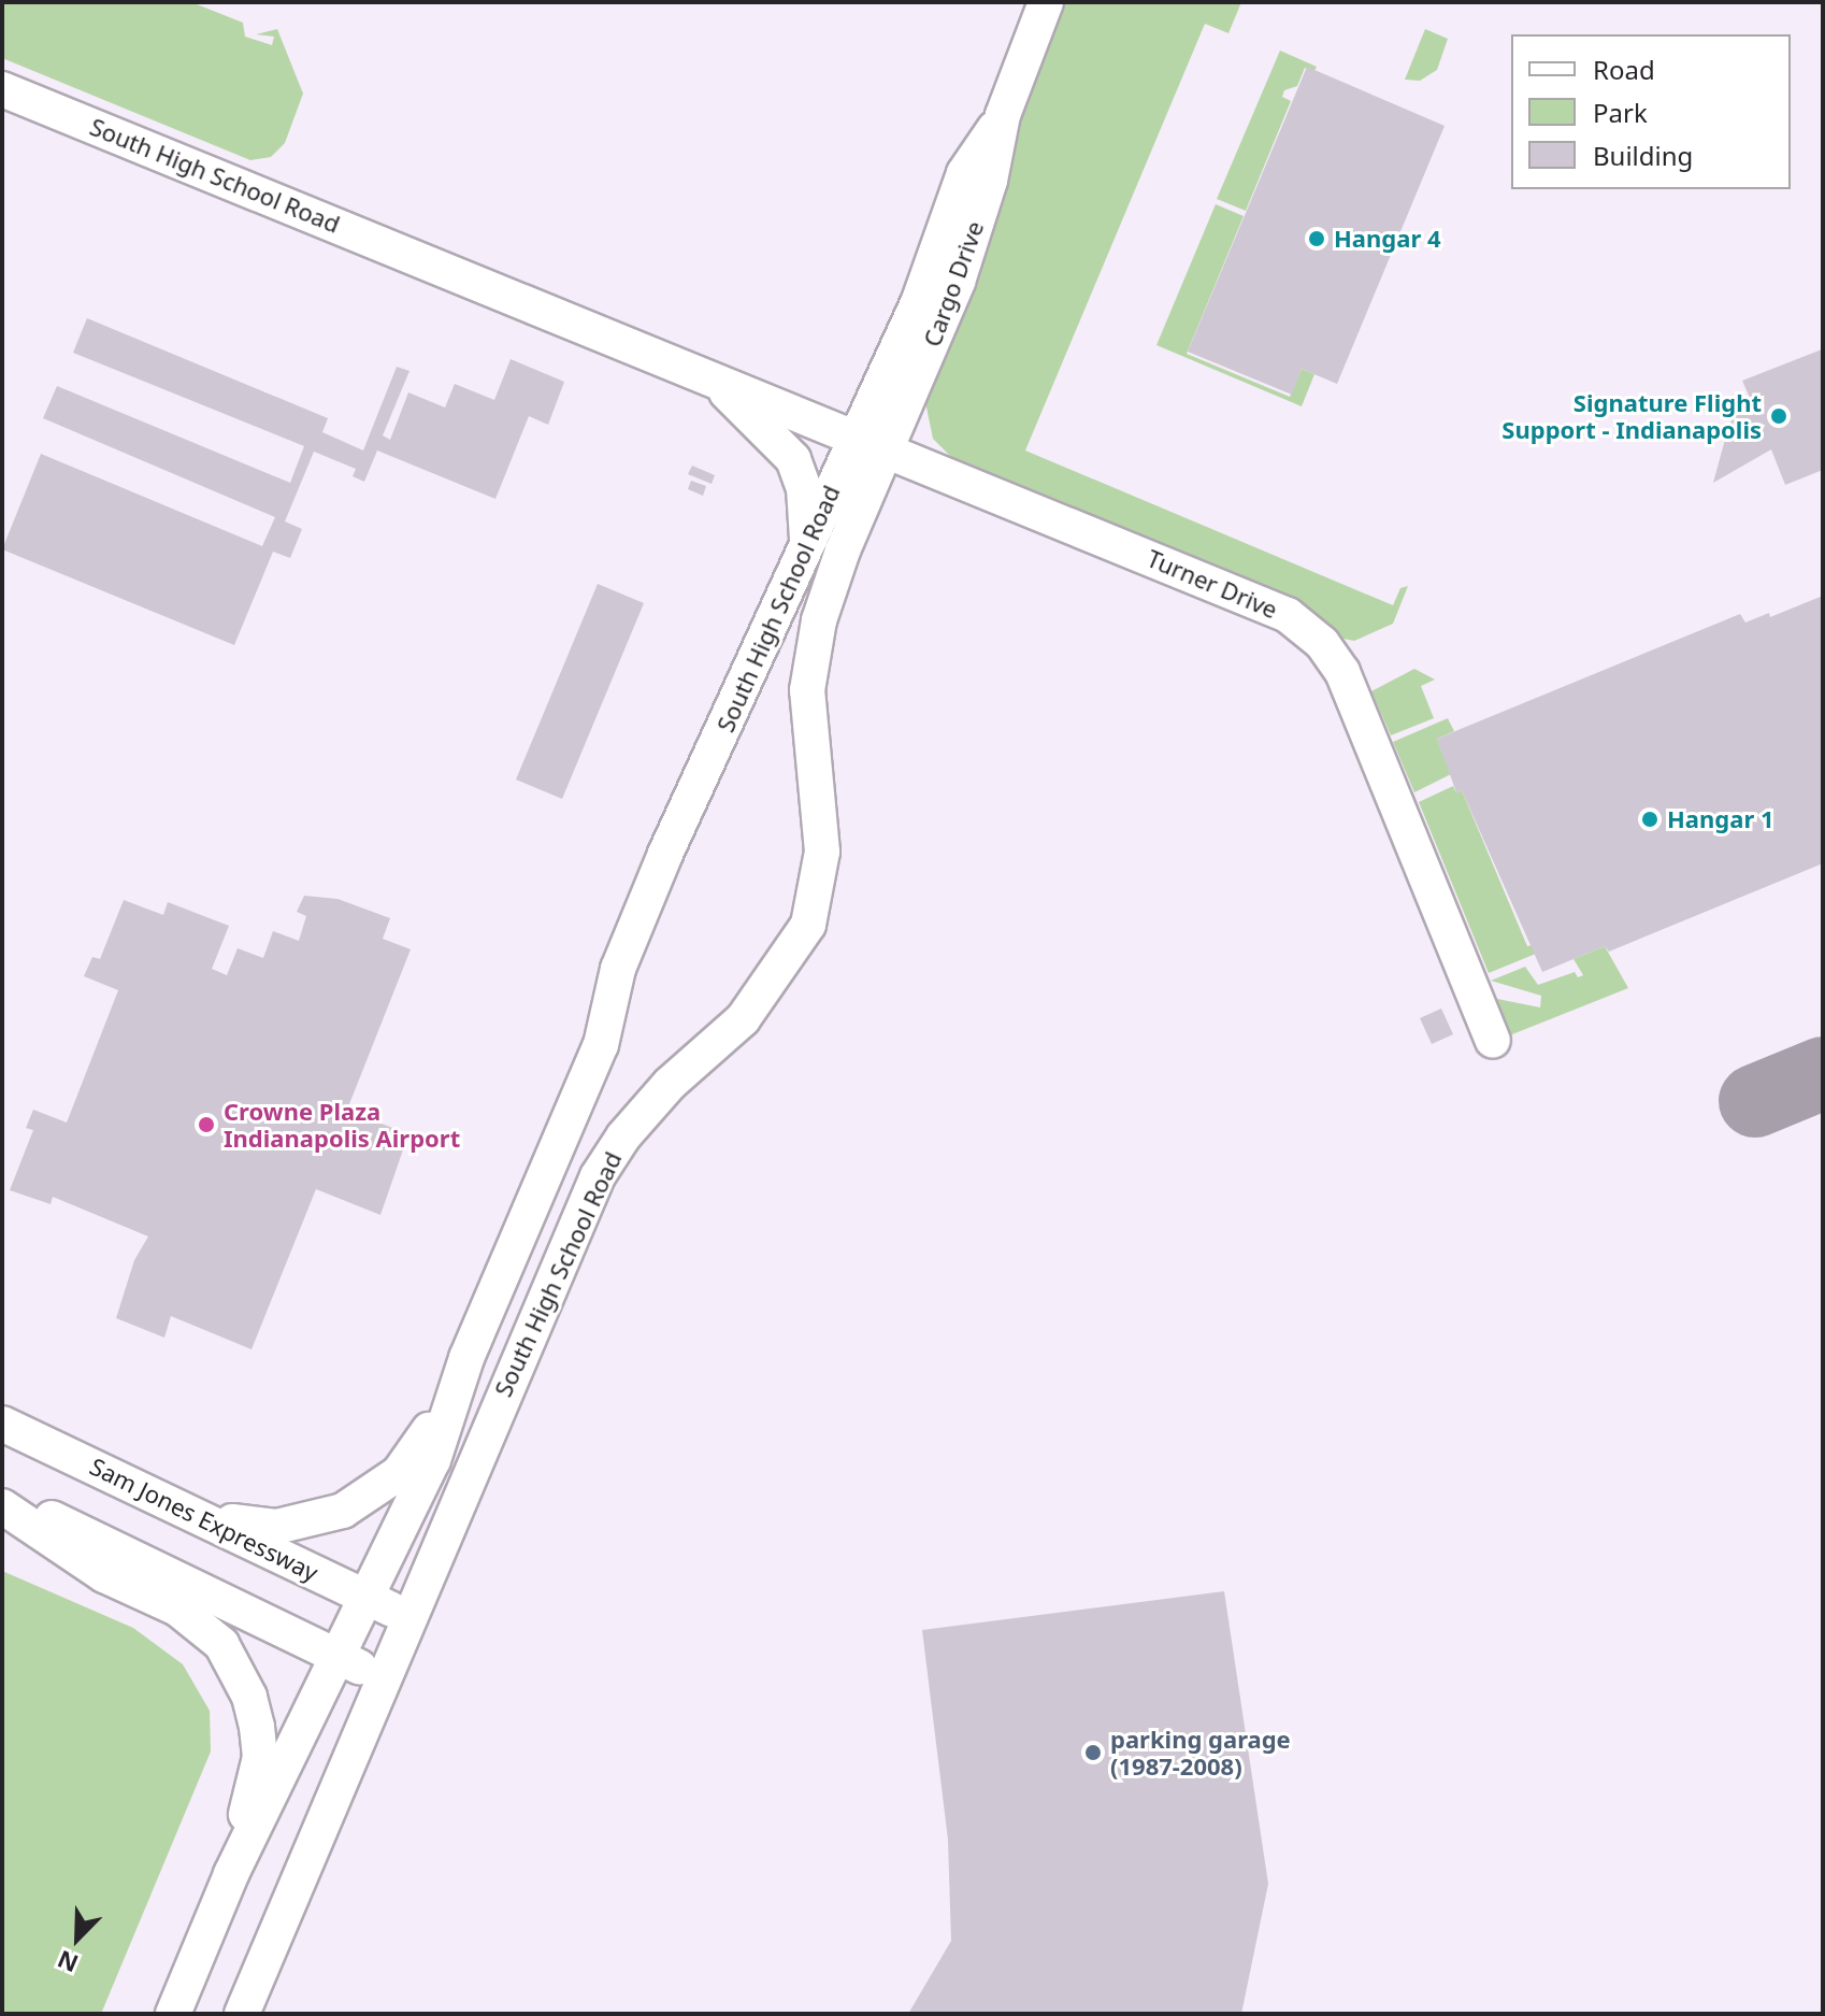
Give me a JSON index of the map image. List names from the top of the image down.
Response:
{
  "streets": {
    "street": [
      "South High School Road",
      "Cargo Drive",
      "Turner Drive",
      "Sam Jones Expressway"
    ]
  },
  "crossings": [
    ["South High School Road", "Cargo Drive"],
    ["South High School Road", "Turner Drive"],
    ["South High School Road", "Sam Jones Expressway"],
    ["Cargo Drive", "Turner Drive"]
  ],
  "places": [
    "Hangar 4",
    "Signature Flight Support - Indianapolis",
    "Hangar 1",
    "Crowne Plaza Indianapolis Airport",
    "parking garage (1987-2008)"
  ],
  "legend": ["Road", "Park", "Building"],
  "north": "bottom left"
}
